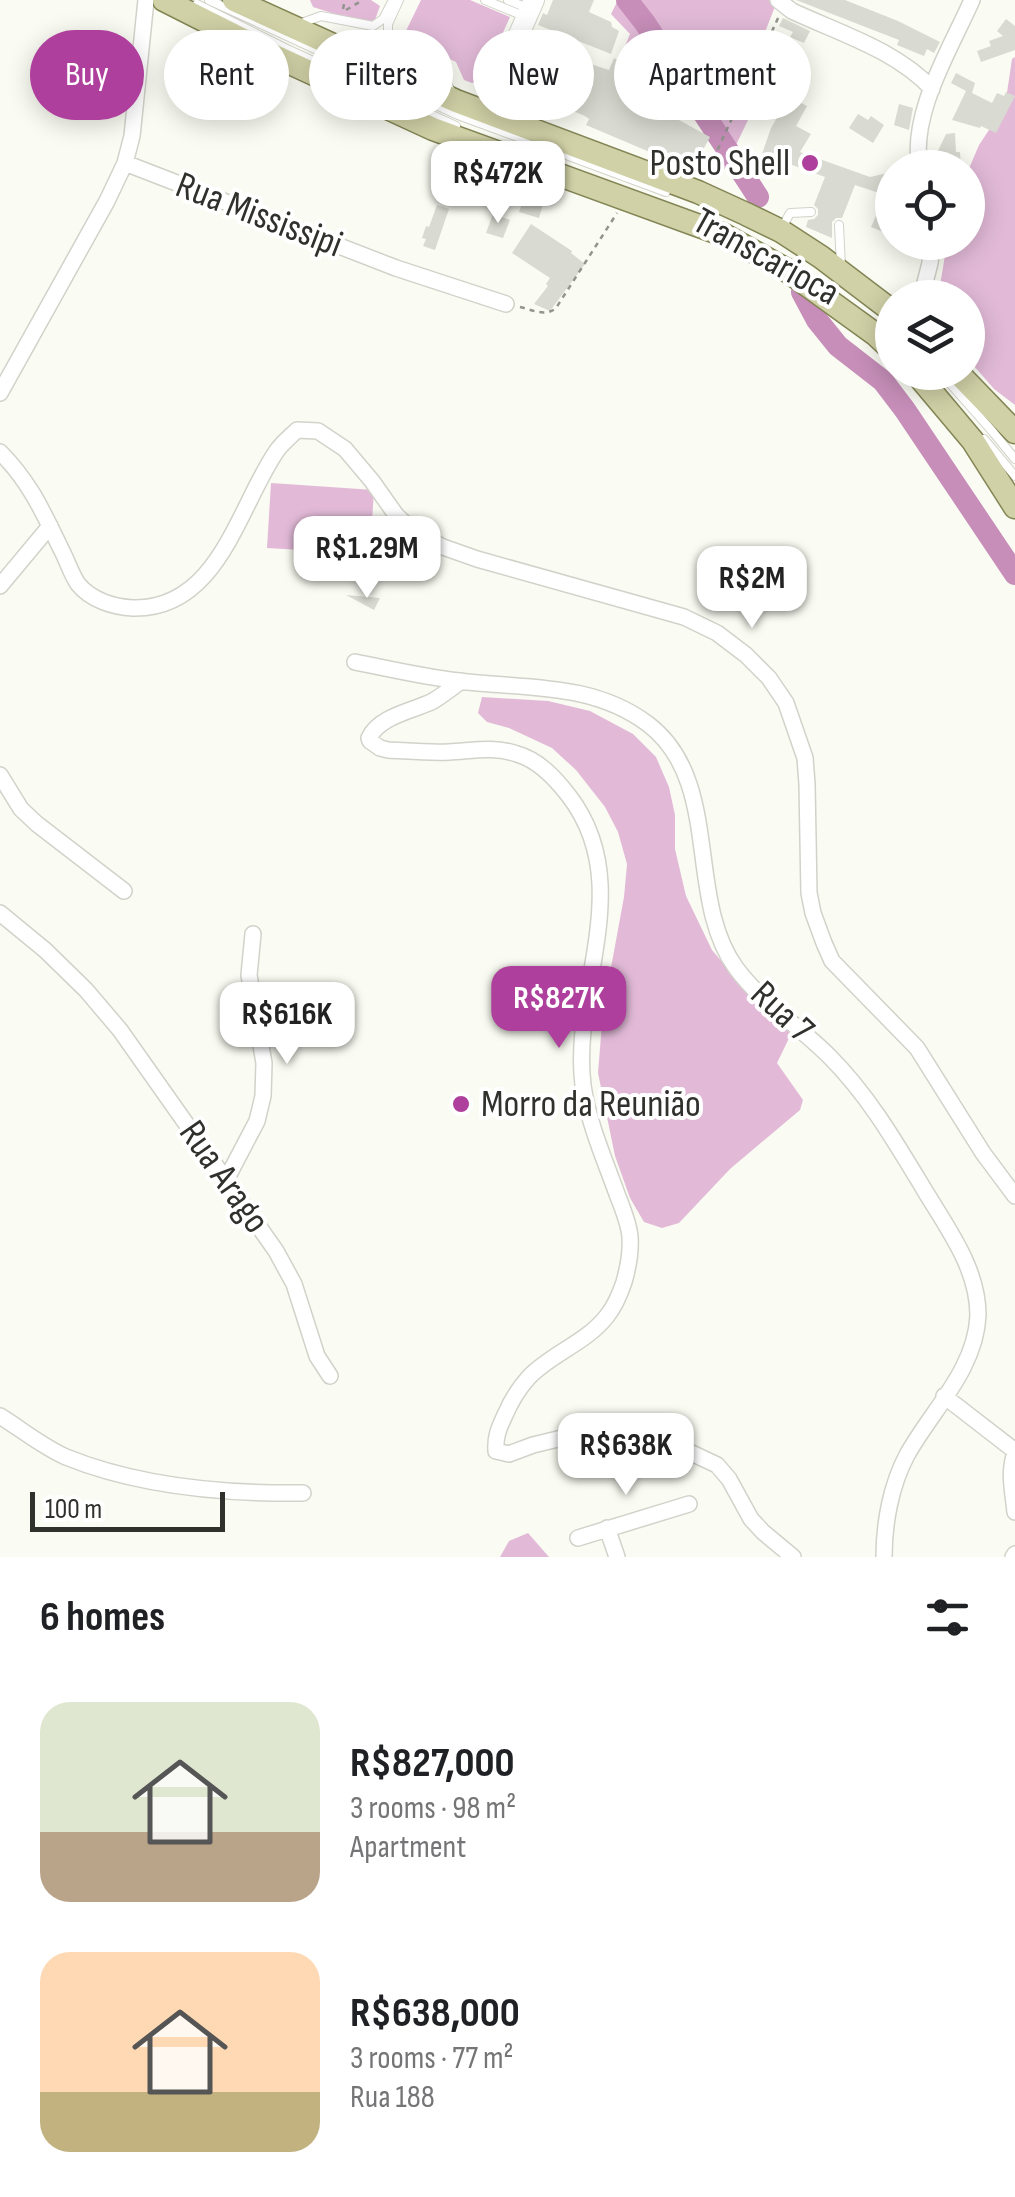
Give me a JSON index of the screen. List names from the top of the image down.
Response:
{
  "streets": {
    "street": ["Rua Mississipi", "Rua 7", "Rua Arago"],
    "lane": ["Transcarioca"]
  },
  "places": ["Posto Shell", "Morro da Reunião"],
  "scale_bar": "100 m",
  "page": {
    "chip": [
      "Buy",
      "Rent",
      "Filters",
      "New",
      "Apartment"
    ],
    "price": [
      "R$472K",
      "R$1.29M",
      "R$2M",
      "R$827K",
      "R$616K",
      "R$638K"
    ],
    "scale": "100 m",
    "heading": "6 homes",
    "list": [
      {
        "name": "R$827,000",
        "note": "3 rooms · 98 m² · Apartment"
      },
      {
        "name": "R$638,000",
        "note": "3 rooms · 77 m² · Rua 188"
      }
    ]
  }
}
